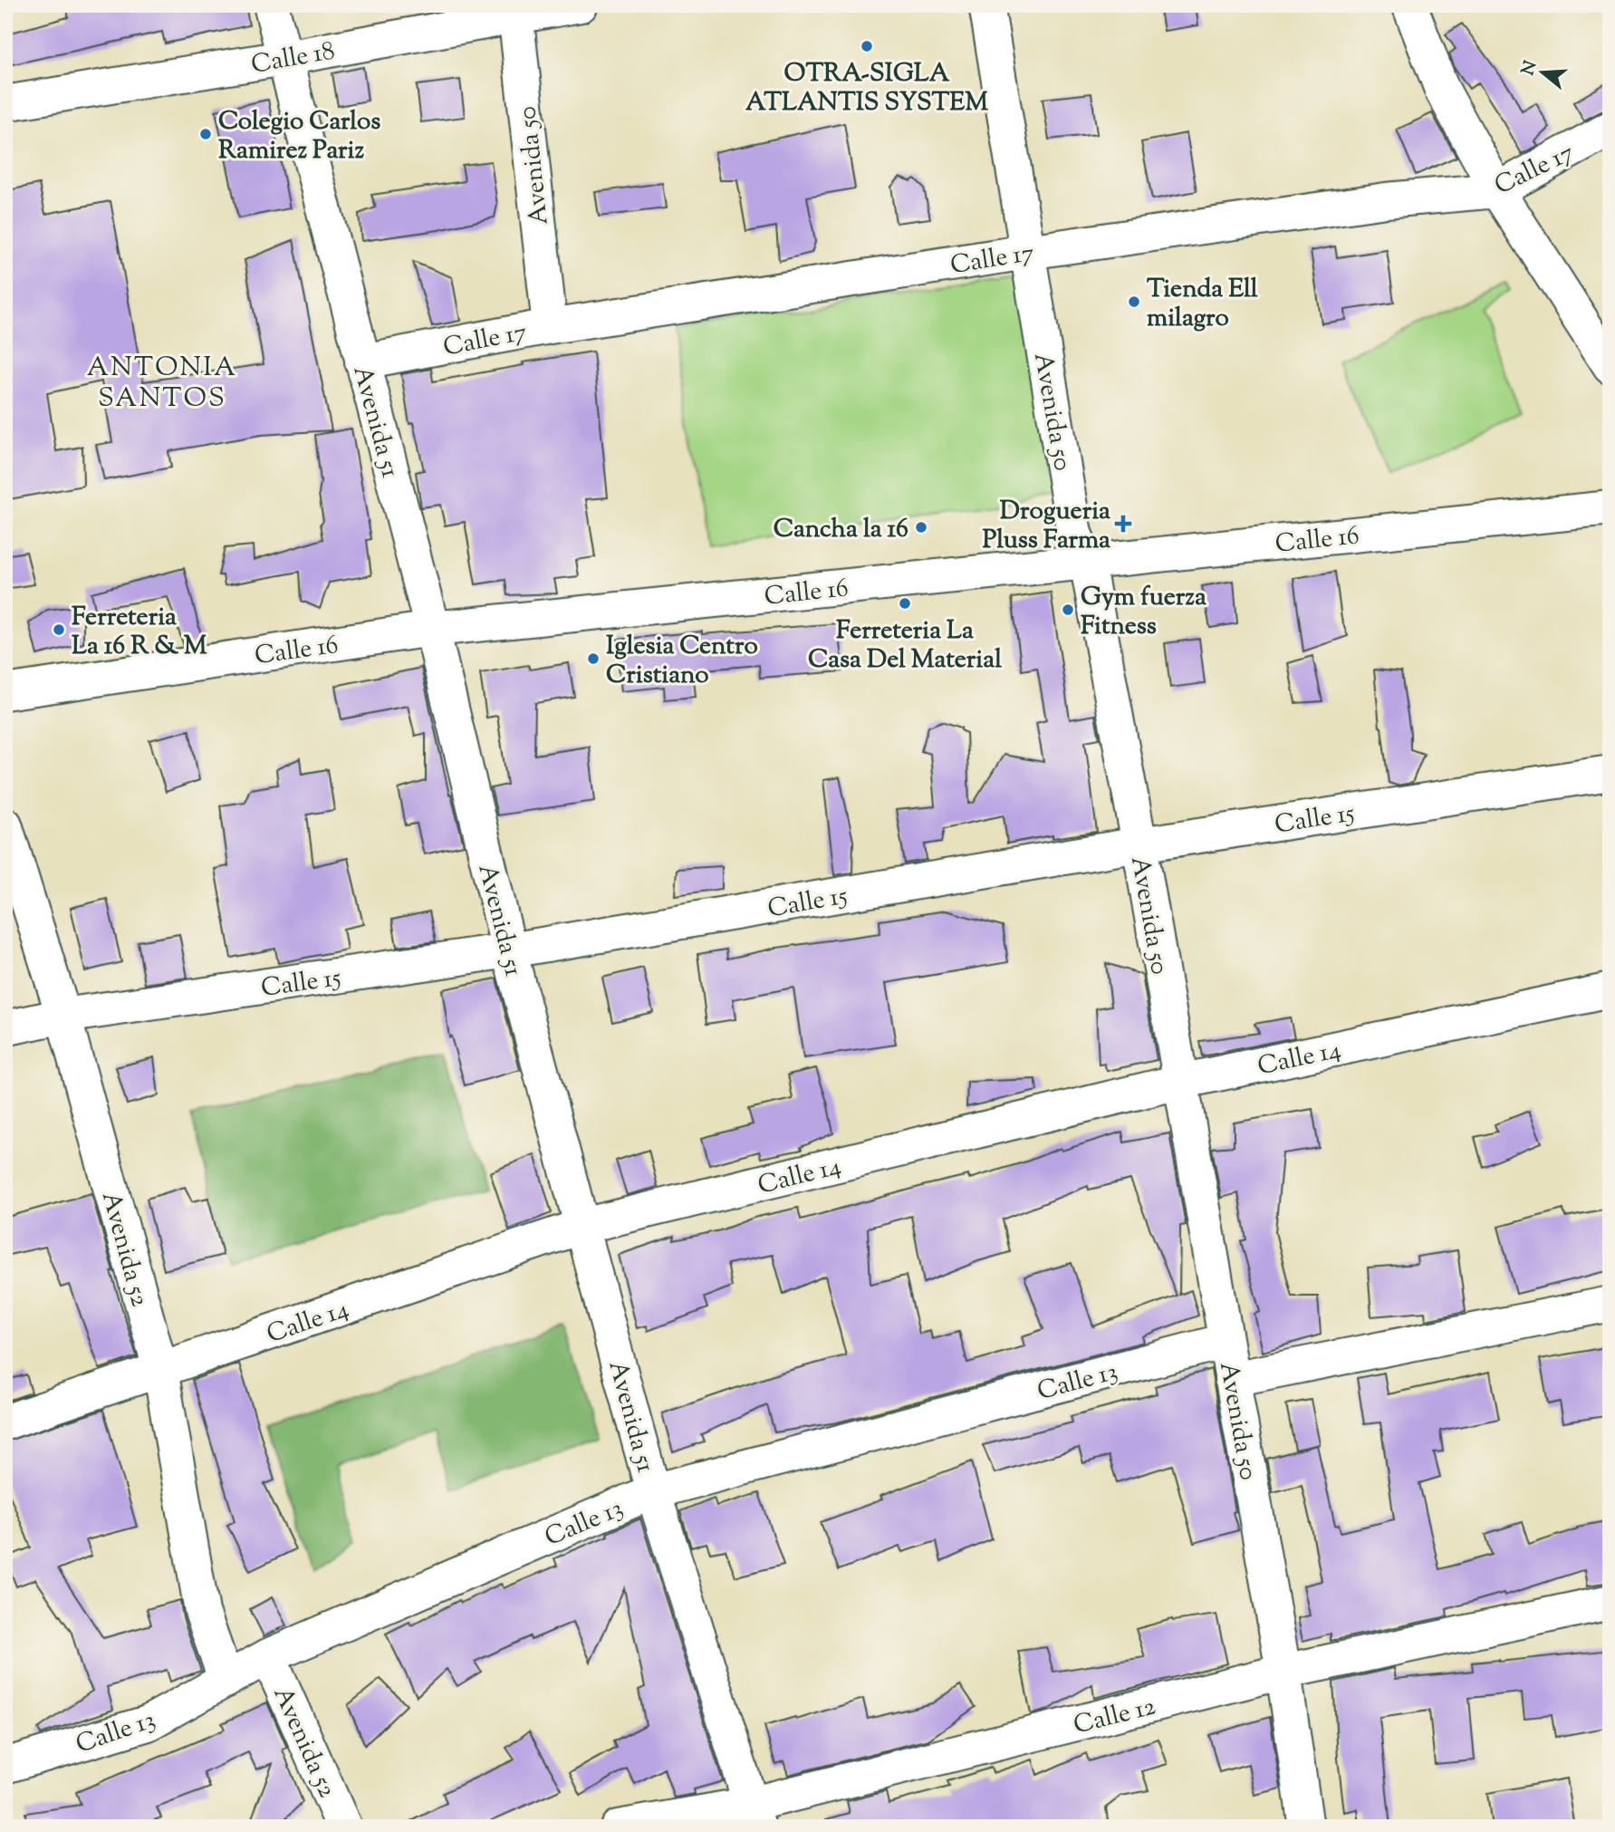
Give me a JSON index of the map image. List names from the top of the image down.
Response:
{
  "streets": {
    "street": [
      "Calle 18",
      "Avenida 50",
      "Calle 17",
      "Avenida 51",
      "Calle 16",
      "Calle 15",
      "Calle 14",
      "Avenida 52",
      "Calle 13",
      "Calle 12"
    ]
  },
  "crossings": [
    ["Calle 18", "Avenida 50"],
    ["Calle 18", "Avenida 51"],
    ["Avenida 50", "Calle 17"],
    ["Avenida 50", "Calle 16"],
    ["Avenida 50", "Calle 15"],
    ["Avenida 50", "Calle 14"],
    ["Avenida 50", "Calle 13"],
    ["Avenida 50", "Calle 12"],
    ["Calle 17", "Avenida 51"],
    ["Avenida 51", "Calle 16"],
    ["Avenida 51", "Calle 15"],
    ["Avenida 51", "Calle 14"],
    ["Avenida 51", "Calle 13"],
    ["Avenida 51", "Calle 12"],
    ["Calle 15", "Avenida 52"],
    ["Calle 14", "Avenida 52"],
    ["Avenida 52", "Calle 13"]
  ],
  "districts": ["ANTONIA SANTOS"],
  "places": {
    "other": [
      "OTRA-SIGLA ATLANTIS SYSTEM",
      "Colegio Carlos Ramirez Pariz",
      "Tienda Ell milagro",
      "Cancha la 16",
      "Ferreteria La Casa Del Material",
      "Gym fuerza Fitness",
      "Ferreteria La 16 R & M",
      "Iglesia Centro Cristiano"
    ],
    "health": ["Drogueria Pluss Farma"]
  },
  "north": "left"
}
